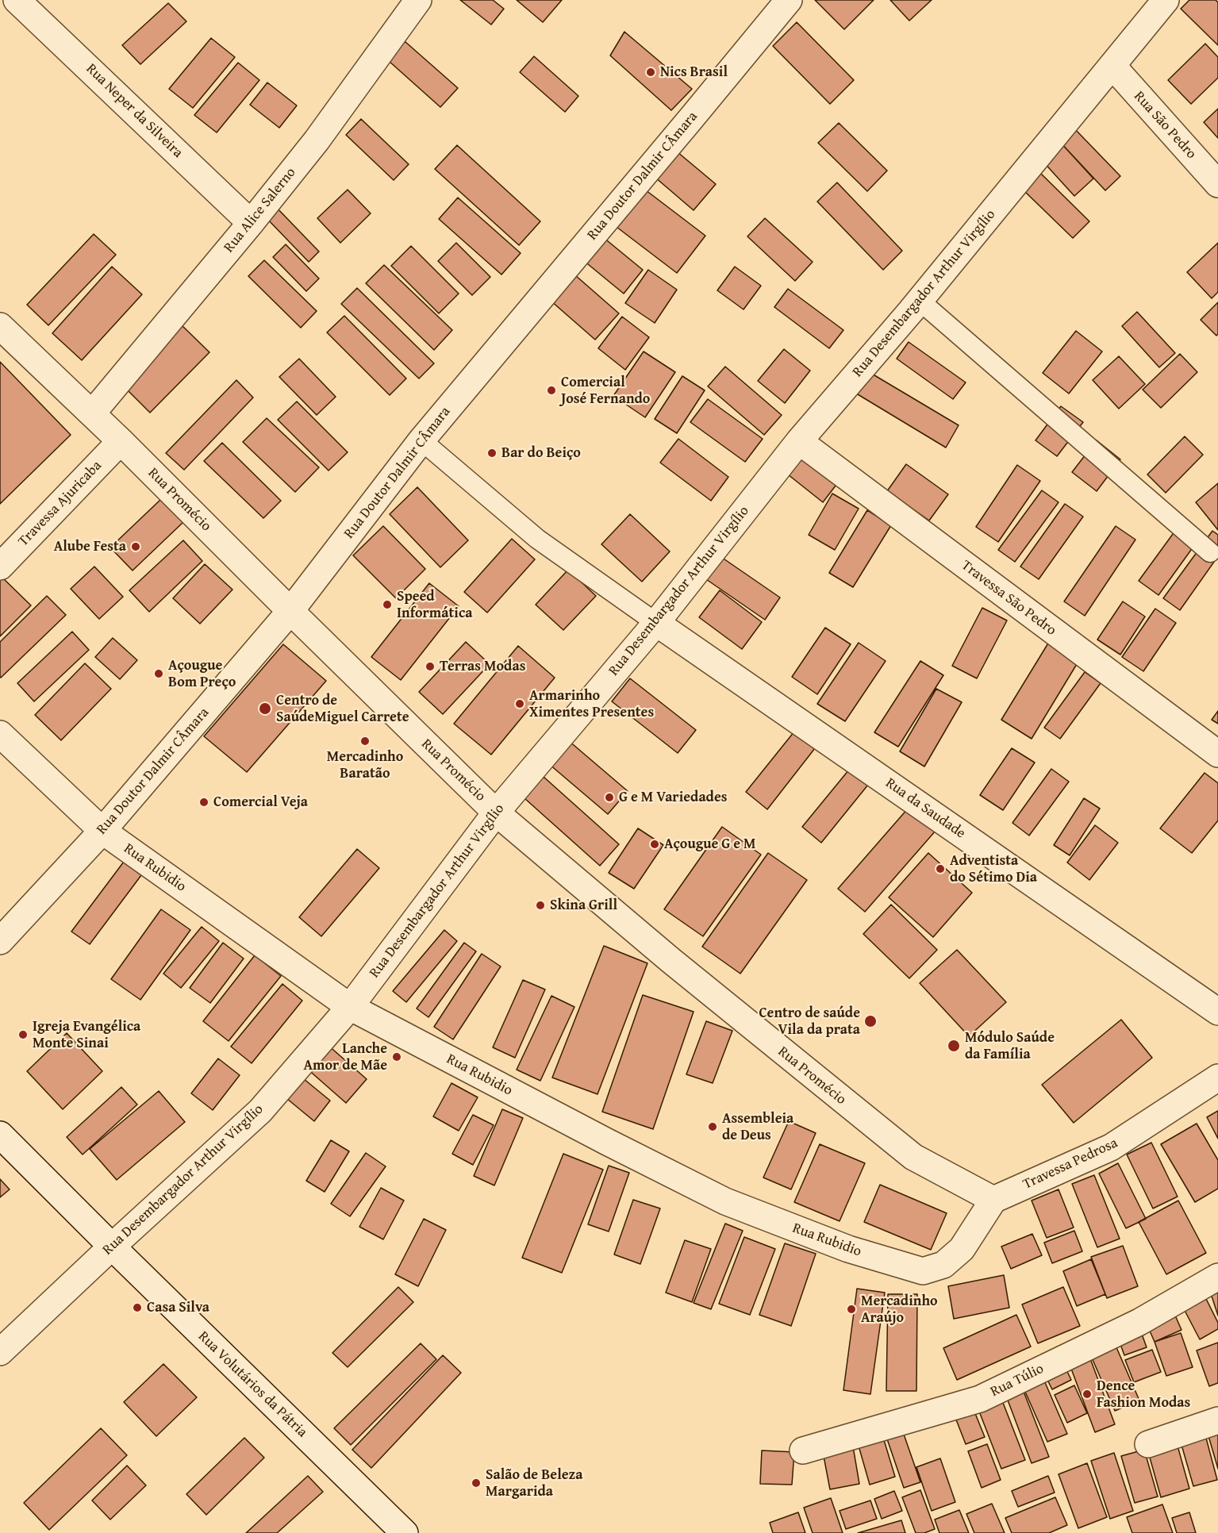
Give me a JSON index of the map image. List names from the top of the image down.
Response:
{
  "streets": {
    "street": [
      "Rua Neper da Silveira",
      "Rua São Pedro",
      "Rua Doutor Dalmir CÂmara",
      "Rua Alice Salerno",
      "Rua Desembargador Arthur Virgílio",
      "Rua Promécio",
      "Travessa Ajuricaba",
      "Travessa São Pedro",
      "Rua da Saudade",
      "Rua Rubidio",
      "Travessa Pedrosa",
      "Rua Túlio",
      "Rua Volutários da Pátria"
    ]
  },
  "crossings": [
    ["Rua Neper da Silveira", "Rua Alice Salerno"],
    ["Rua São Pedro", "Rua Desembargador Arthur Virgílio"],
    ["Rua Doutor Dalmir CÂmara", "Rua Promécio"],
    ["Rua Doutor Dalmir CÂmara", "Rua Rubidio"],
    ["Rua Alice Salerno", "Rua Promécio"],
    ["Rua Desembargador Arthur Virgílio", "Rua Promécio"],
    ["Rua Desembargador Arthur Virgílio", "Travessa São Pedro"],
    ["Rua Desembargador Arthur Virgílio", "Rua da Saudade"],
    ["Rua Desembargador Arthur Virgílio", "Rua Rubidio"],
    ["Rua Desembargador Arthur Virgílio", "Rua Volutários da Pátria"],
    ["Rua Promécio", "Travessa Ajuricaba"],
    ["Rua Promécio", "Rua Rubidio"],
    ["Rua Promécio", "Travessa Pedrosa"],
    ["Rua Rubidio", "Travessa Pedrosa"]
  ],
  "places": [
    "Nics Brasil",
    "Comercial José Fernando",
    "Bar do Beiço",
    "Alube Festa",
    "Speed Informática",
    "Terras Modas",
    "Açougue Bom Preço",
    "Armarinho Ximentes Presentes",
    "Centro de SaúdeMiguel Carrete",
    "Mercadinho Baratão",
    "G e M Variedades",
    "Comercial Veja",
    "Açougue G e M",
    "Adventista do Sétimo Dia",
    "Skina Grill",
    "Centro de saúde Vila da prata",
    "Igreja Evangélica Monte Sinai",
    "Módulo Saúde da Família",
    "Lanche Amor de Mãe",
    "Assembleia de Deus",
    "Casa Silva",
    "Mercadinho Araújo",
    "Dence Fashion Modas",
    "Salão de Beleza Margarida"
  ]
}
